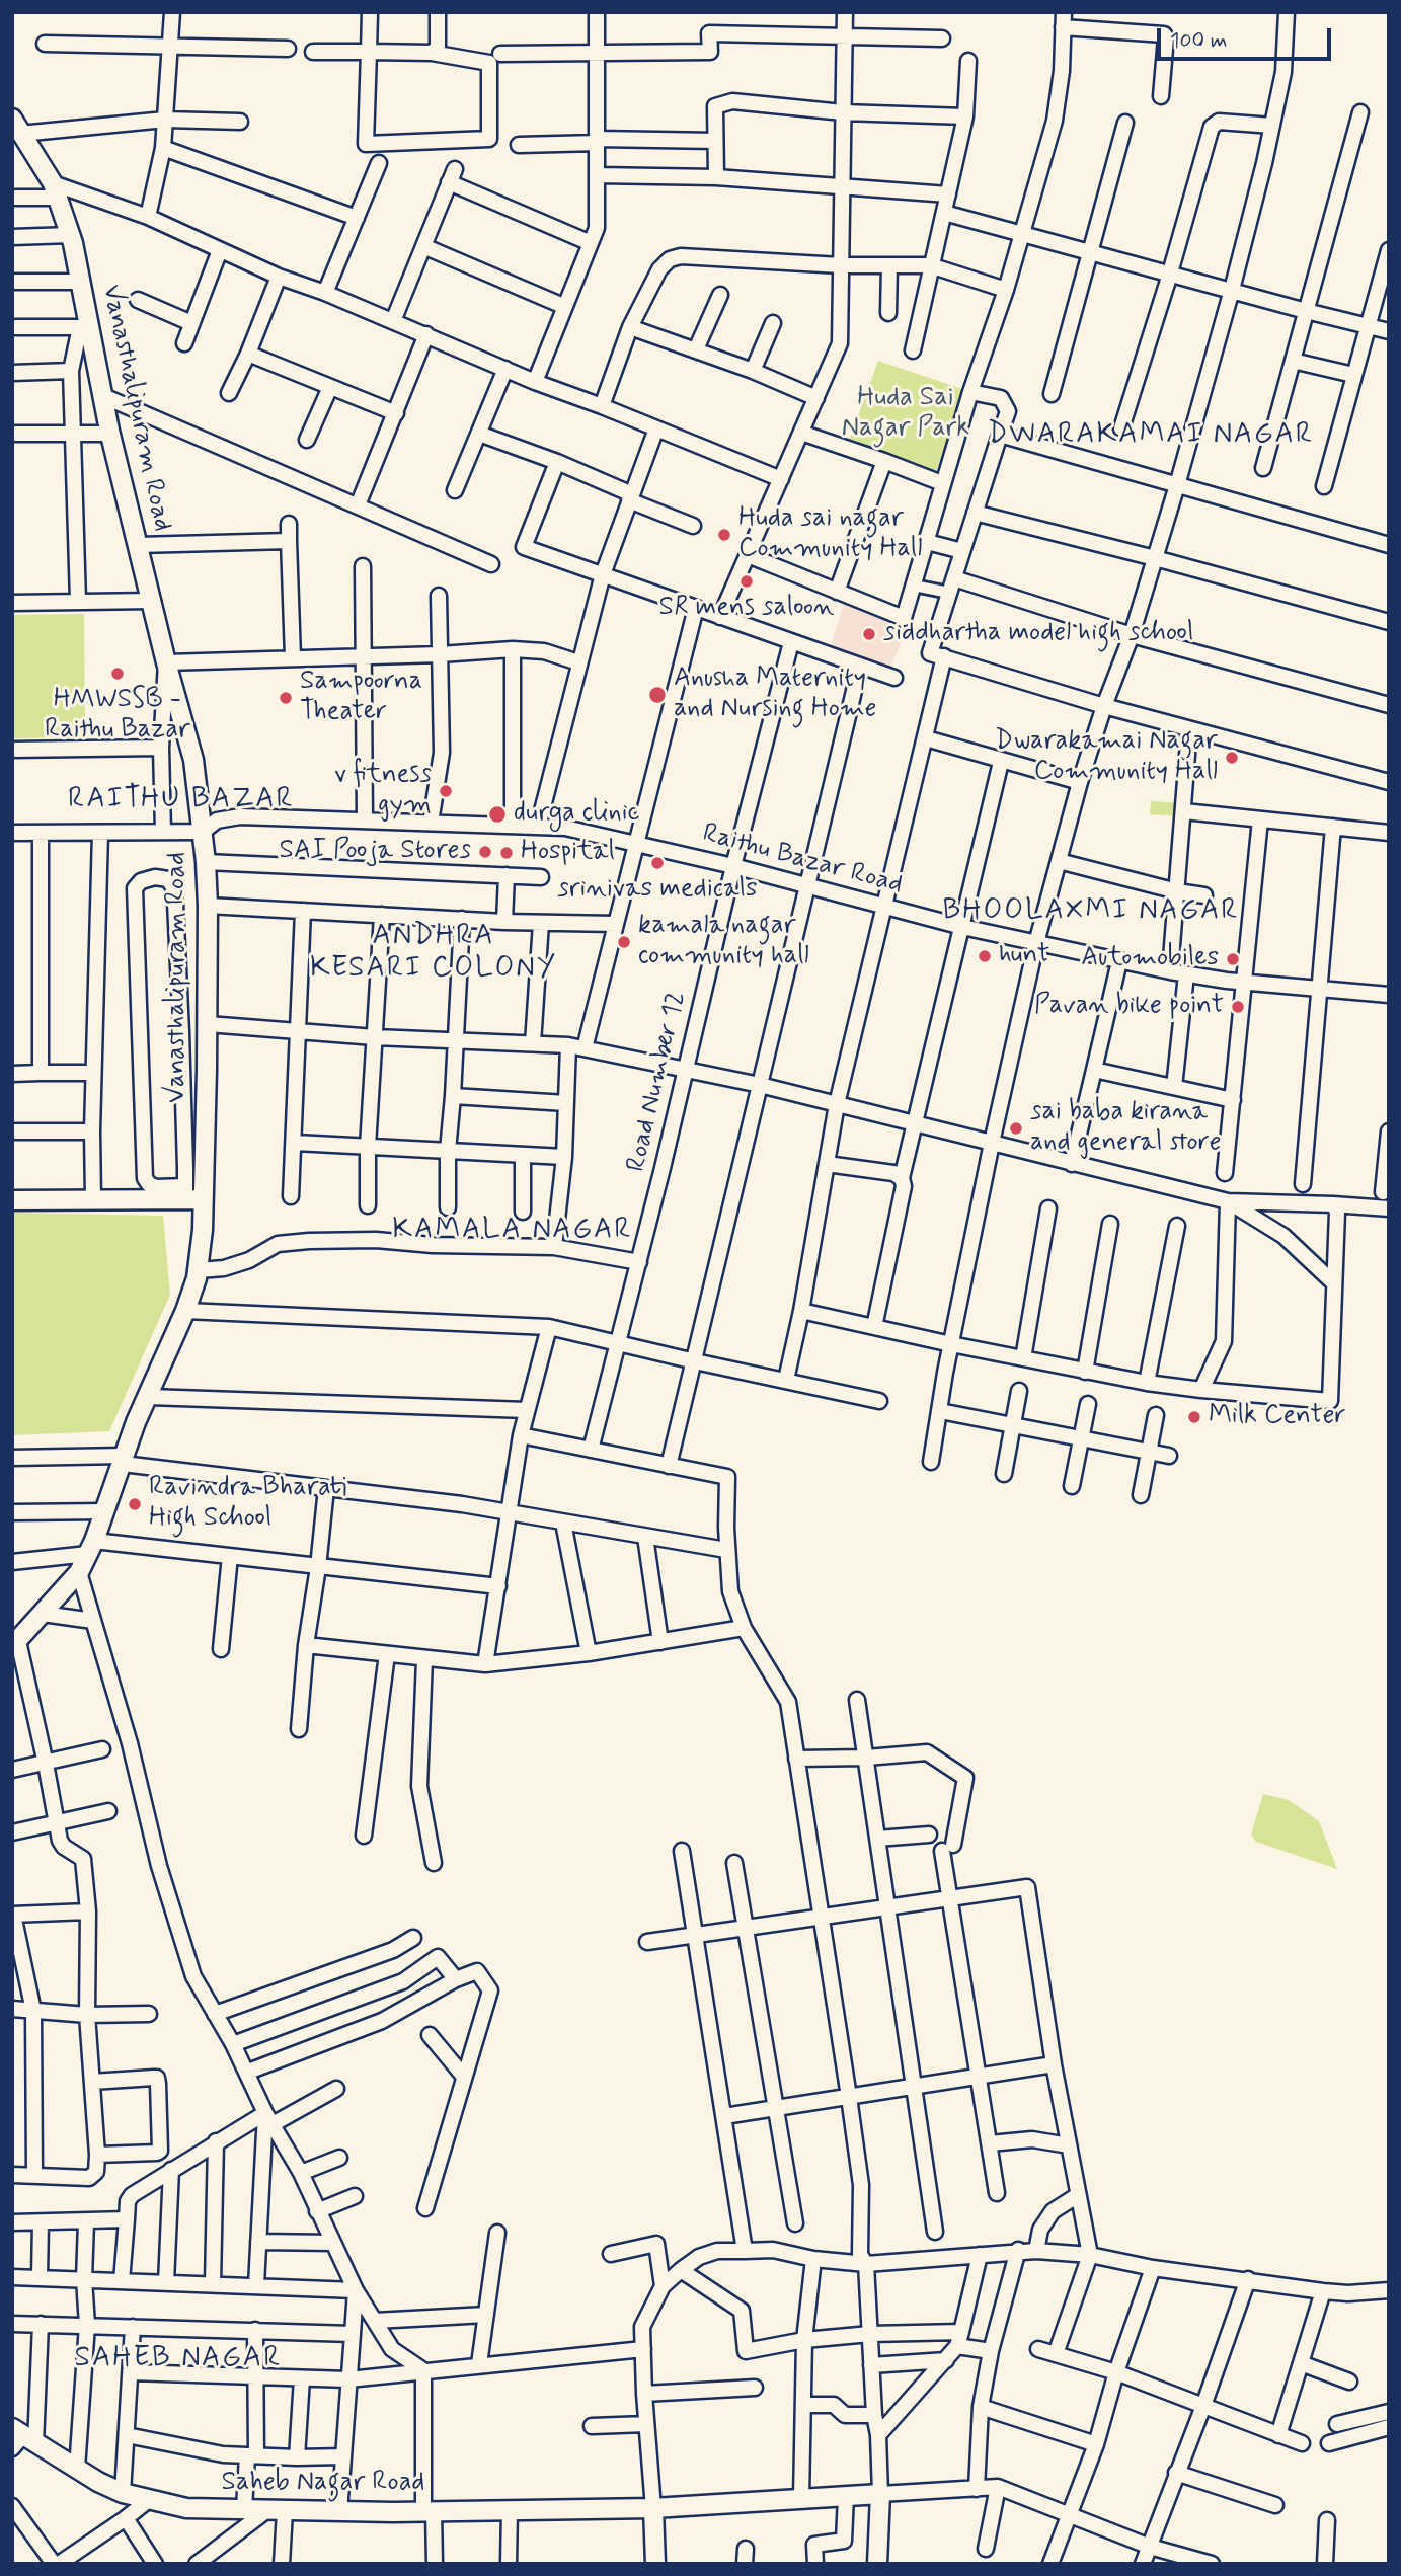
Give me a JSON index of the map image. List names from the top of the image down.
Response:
{
  "streets": {
    "street": [
      "Vanasthalipuram Road",
      "Raithu Bazar Road",
      "Road Number 12",
      "Saheb Nagar Road"
    ]
  },
  "crossings": [
    ["Vanasthalipuram Road", "Raithu Bazar Road"],
    ["Raithu Bazar Road", "Road Number 12"]
  ],
  "districts": [
    "DWARAKAMAI NAGAR",
    "RAITHU BAZAR",
    "BHOOLAXMI NAGAR",
    "ANDHRA KESARI COLONY",
    "KAMALA NAGAR",
    "SAHEB NAGAR"
  ],
  "parks": ["Huda Sai Nagar Park"],
  "places": [
    "Huda sai nagar Community Hall",
    "SR mens saloon",
    "siddhartha model high school",
    "HMWSSB - Raithu Bazar",
    "Anusha Maternity and Nursing Home",
    "Sampoorna Theater",
    "Dwarakamai Nagar Community Hall",
    "v fitness gym",
    "durga clinic",
    "SAI Pooja Stores",
    "Hospital",
    "srinivas medicals",
    "kamala nagar community hall",
    "hunt",
    "Automobiles",
    "Pavan bike point",
    "sai baba kirana and general store",
    "Milk Center",
    "Ravindra Bharati High School"
  ],
  "scale_bar": "100 m"
}
